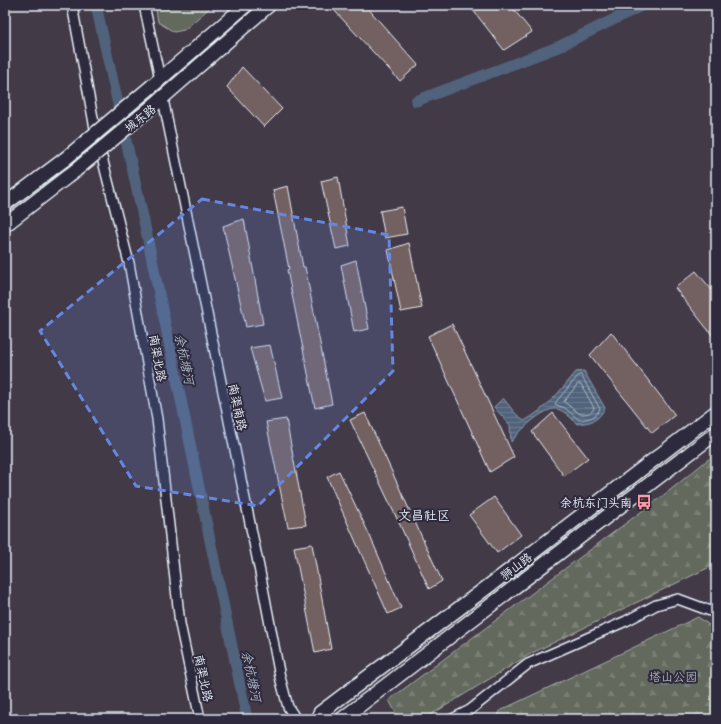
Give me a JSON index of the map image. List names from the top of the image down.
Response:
{
  "streets": {
    "main road": ["城东路", "狮山路"],
    "street": ["南渠北路", "南渠南路"]
  },
  "crossings": [
    ["城东路", "南渠南路"]
  ],
  "districts": ["文昌社区"],
  "water": ["余杭塘河"],
  "parks": ["塔山公园"],
  "places": {
    "bus stop": ["余杭东门头南"]
  }
}
